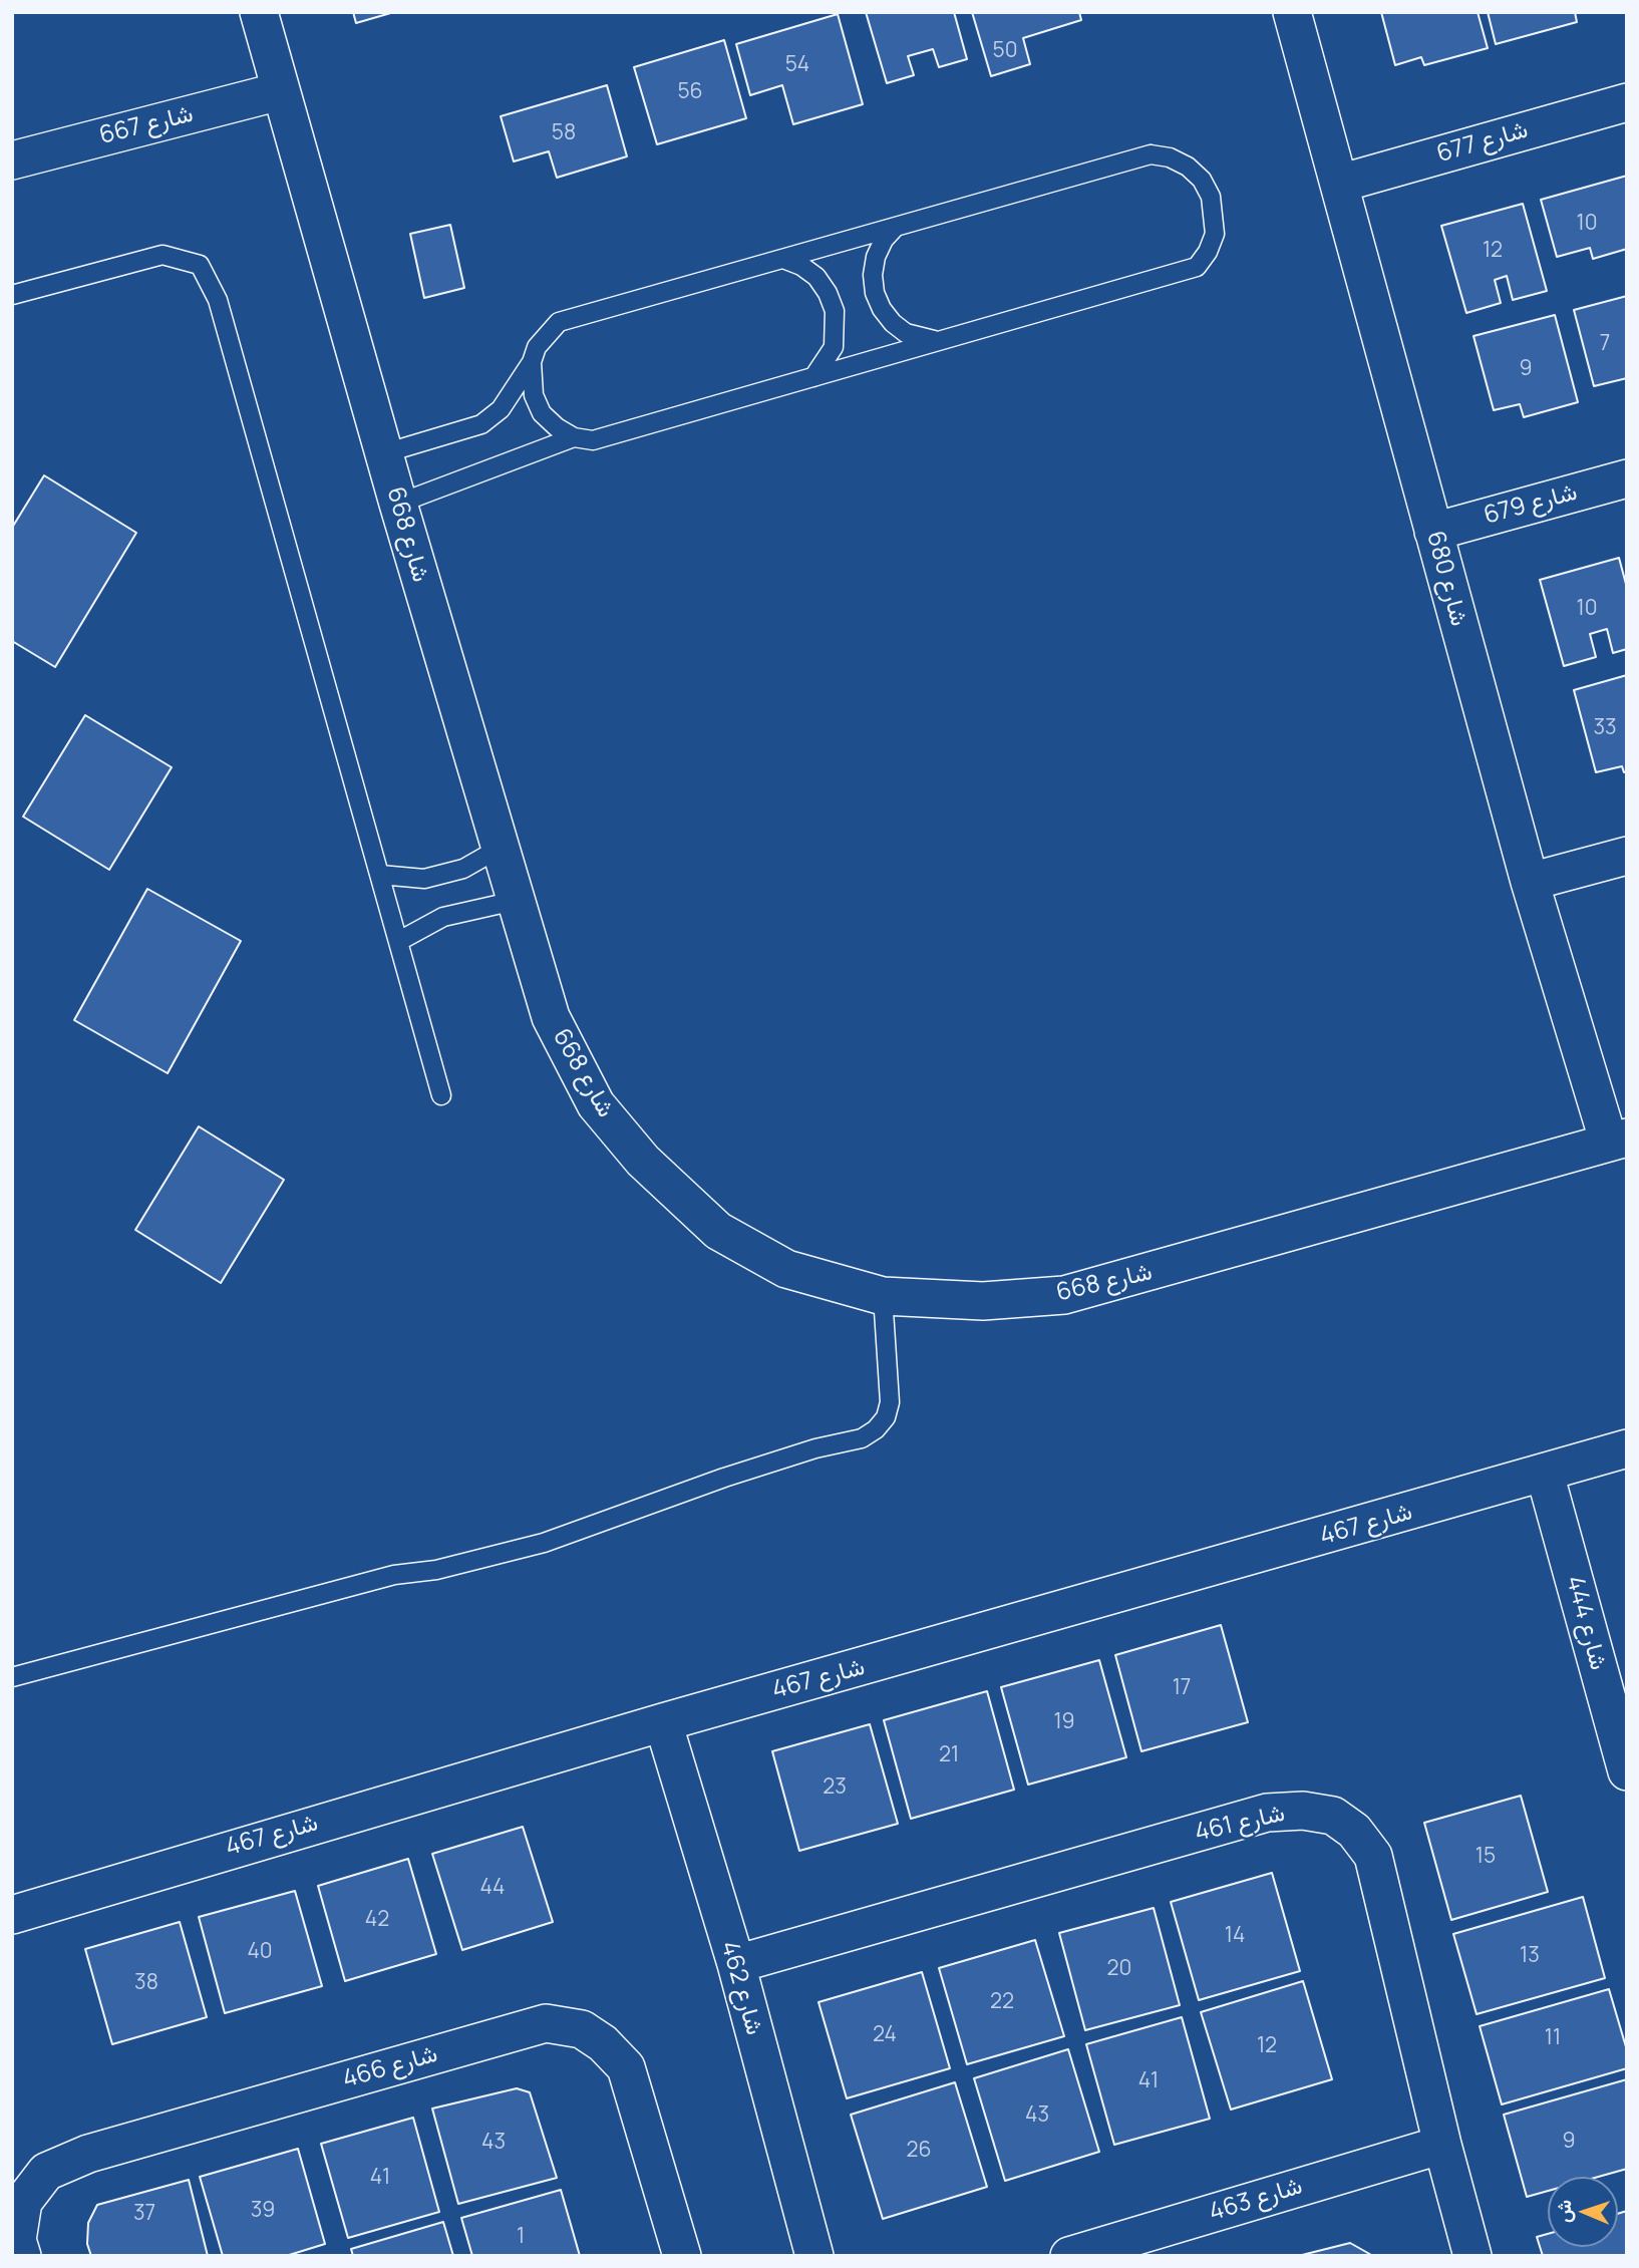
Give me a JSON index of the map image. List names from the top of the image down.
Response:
{
  "streets": {
    "street": [
      "شارع 667",
      "شارع 677",
      "شارع 679",
      "شارع 668",
      "شارع 680",
      "شارع 467",
      "شارع 444",
      "شارع 461",
      "شارع 462",
      "شارع 466",
      "شارع 463"
    ]
  },
  "crossings": [
    ["شارع 667", "شارع 668"],
    ["شارع 677", "شارع 680"],
    ["شارع 679", "شارع 680"],
    ["شارع 668", "شارع 680"],
    ["شارع 467", "شارع 444"],
    ["شارع 467", "شارع 462"],
    ["شارع 461", "شارع 462"],
    ["شارع 461", "شارع 463"]
  ],
  "house_numbers": [
    "50",
    "54",
    "56",
    "58",
    "10",
    "12",
    "7",
    "9",
    "10",
    "33",
    "17",
    "19",
    "21",
    "23",
    "15",
    "44",
    "42",
    "14",
    "40",
    "13",
    "20",
    "38",
    "22",
    "24",
    "11",
    "12",
    "41",
    "43",
    "9",
    "43",
    "26",
    "41",
    "39",
    "37",
    "1"
  ],
  "north": "left"
}
